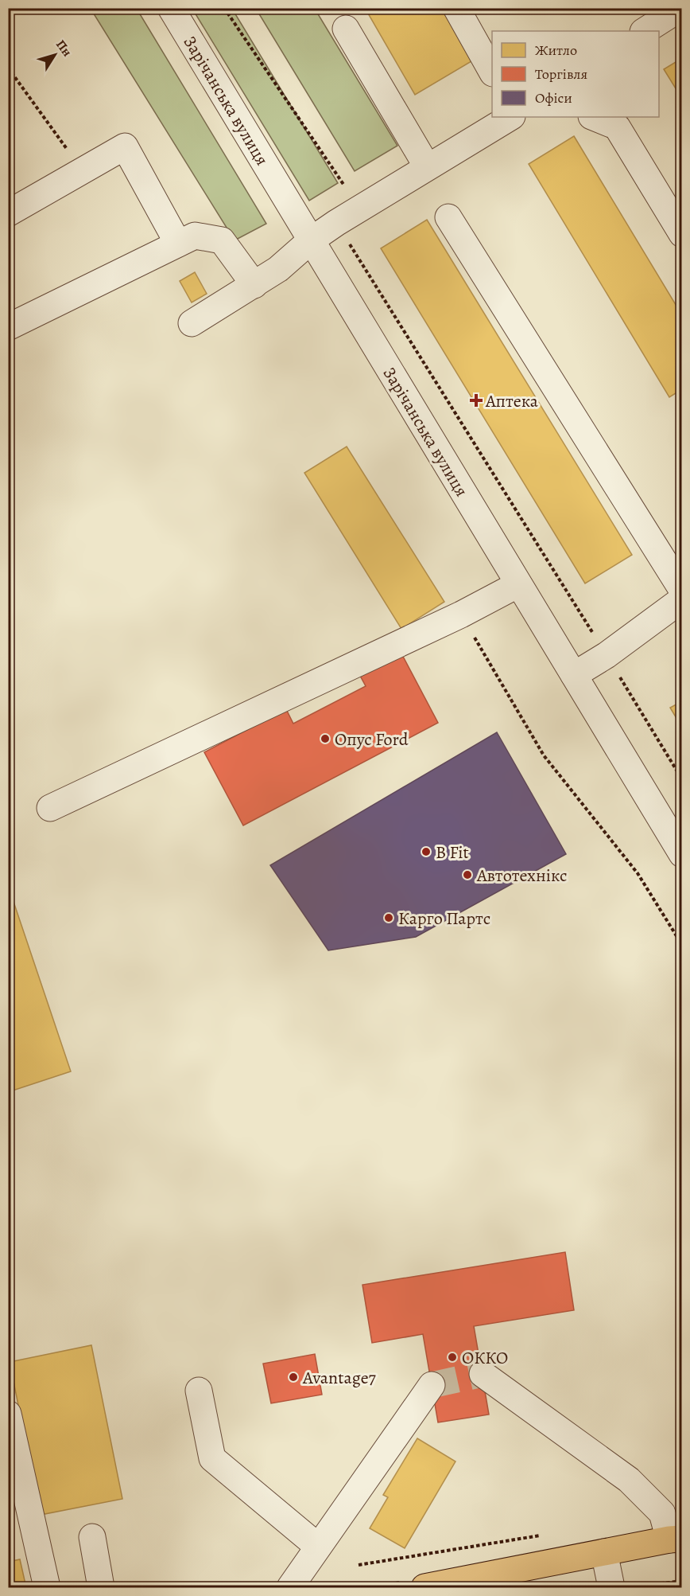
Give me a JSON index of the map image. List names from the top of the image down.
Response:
{
  "streets": {
    "street": ["Зарічанська вулиця"]
  },
  "places": {
    "health": ["Аптека"],
    "other": [
      "Опус Ford",
      "B Fit",
      "Автотехнікс",
      "Карго Партс",
      "ОККО",
      "Avantage7"
    ]
  },
  "legend": ["Житло", "Торгівля", "Офіси"],
  "north": "top right"
}
